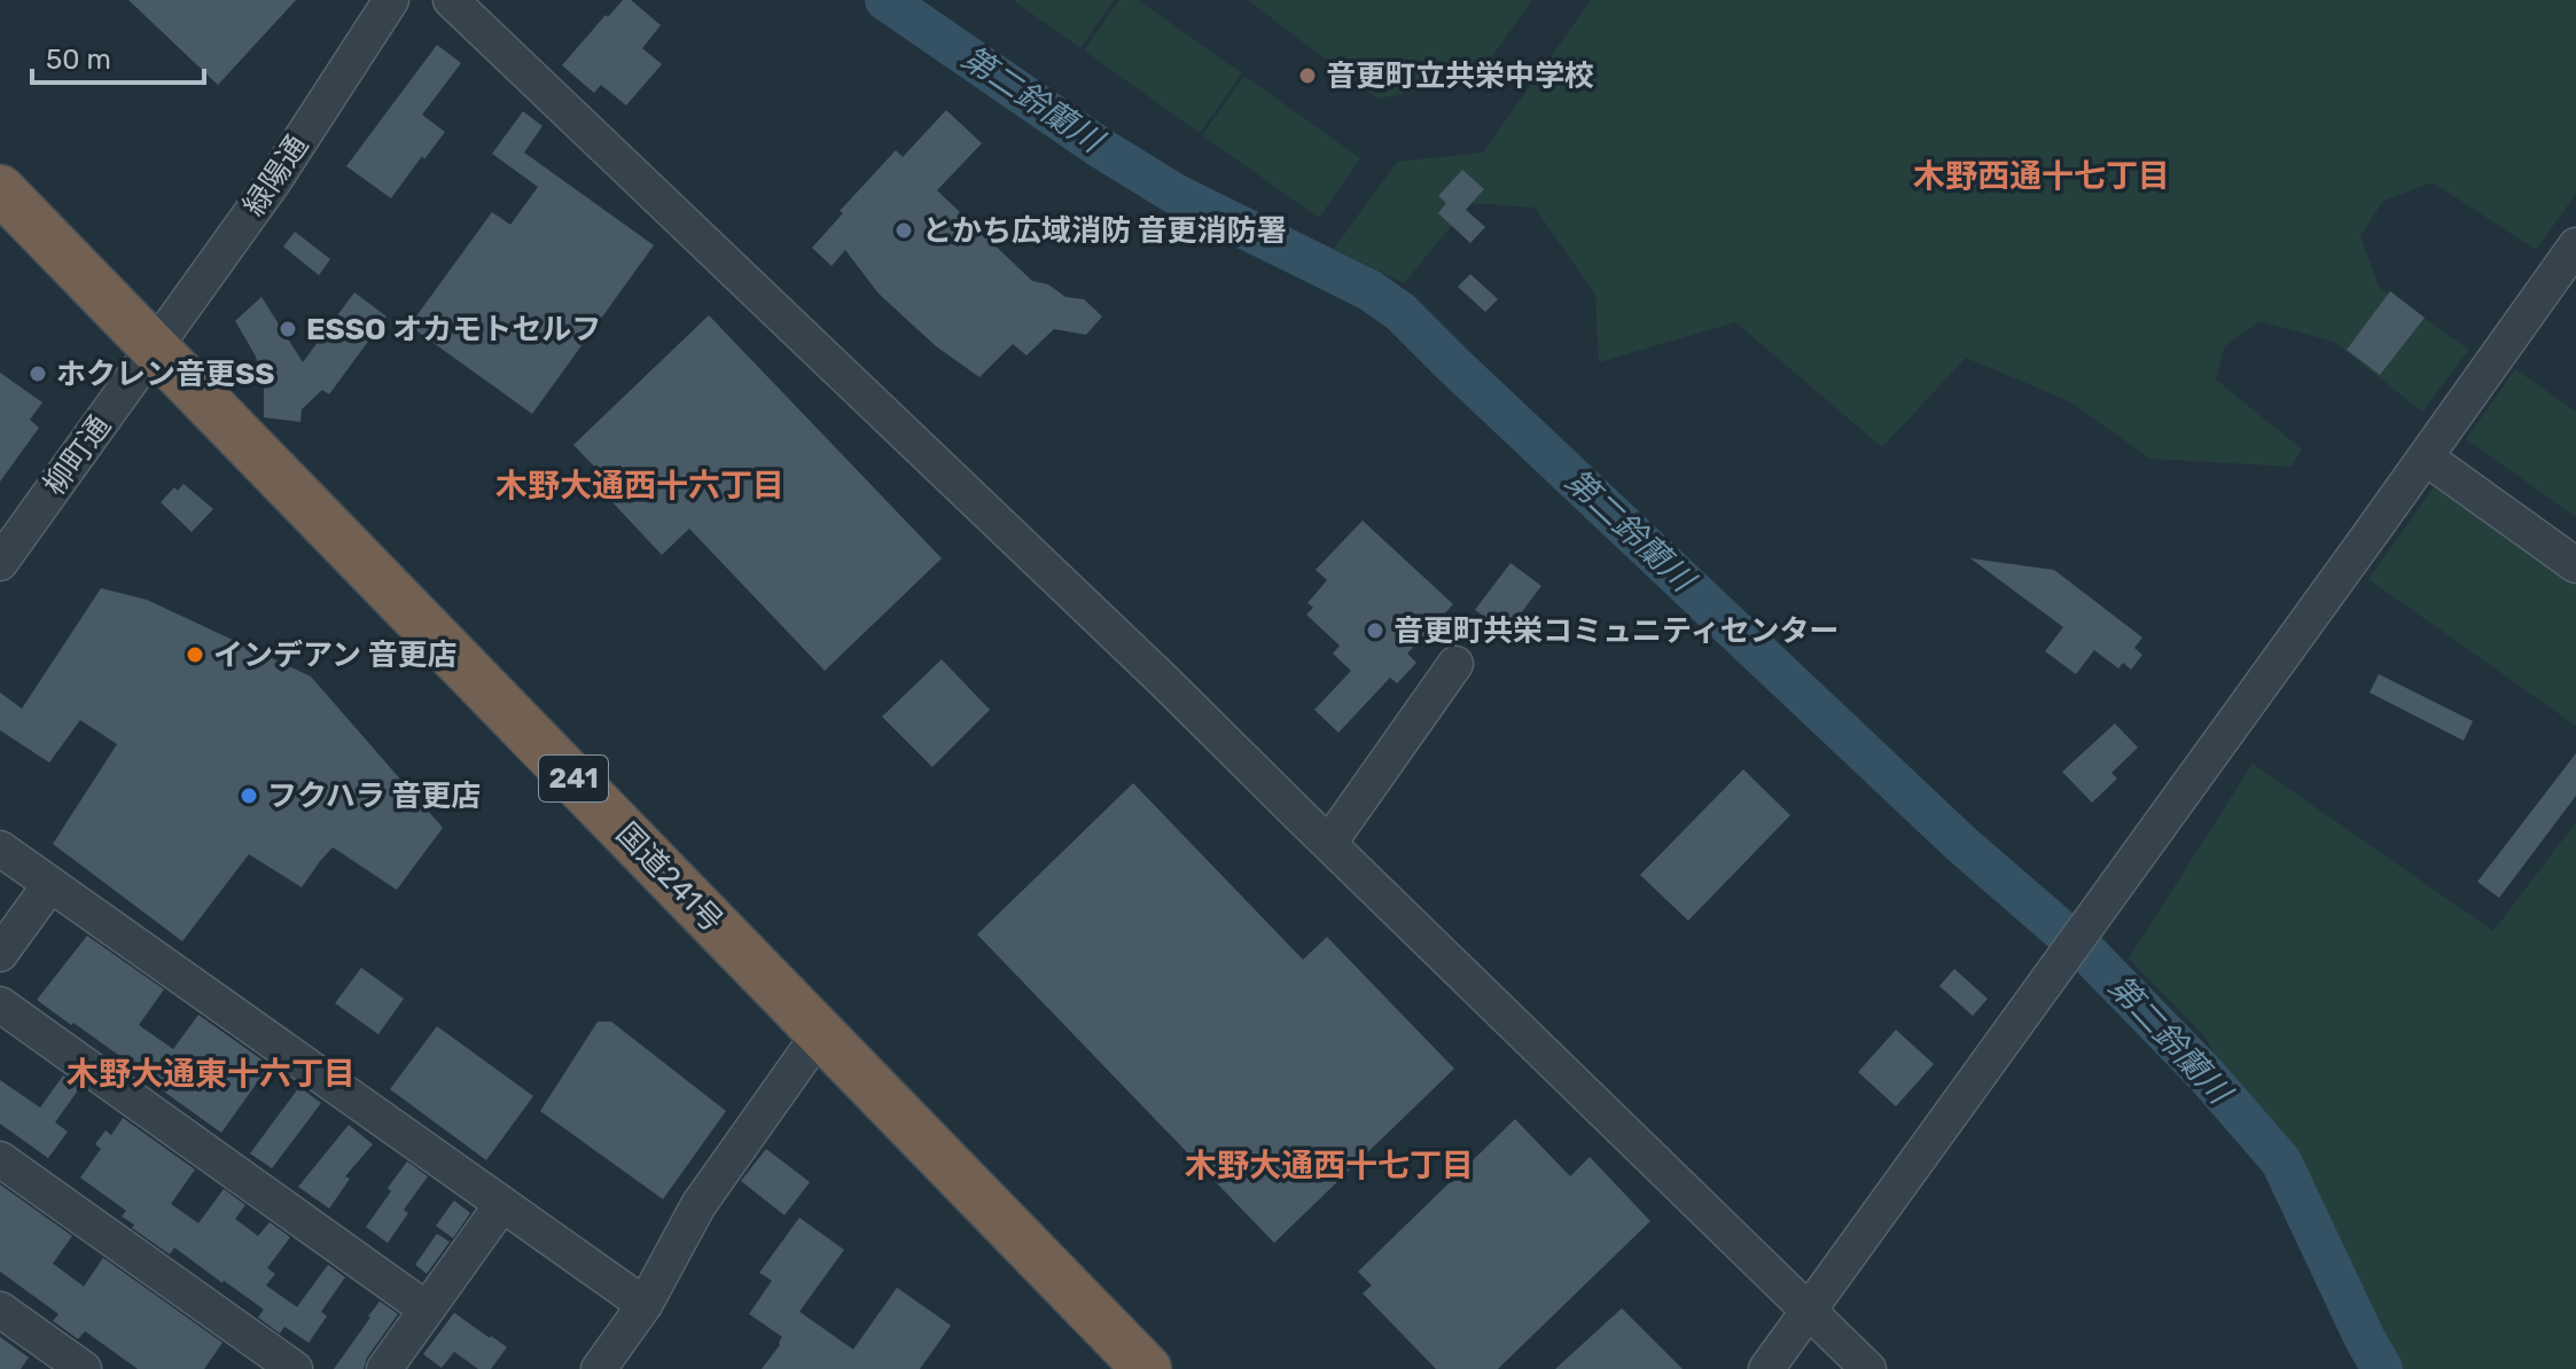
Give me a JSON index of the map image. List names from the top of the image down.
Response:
{
  "streets": {
    "highway": ["241", "国道241号"],
    "street": ["緑陽通", "柳町通"]
  },
  "crossings": [
    ["緑陽通", "柳町通"],
    ["緑陽通", "国道241号"],
    ["柳町通", "国道241号"]
  ],
  "districts": [
    "木野西通十七丁目",
    "木野大通西十六丁目",
    "木野大通東十六丁目",
    "木野大通西十七丁目"
  ],
  "water": ["第二鈴蘭川"],
  "places": [
    "音更町立共栄中学校",
    "とかち広域消防 音更消防署",
    "ESSO オカモトセルフ",
    "ホクレン音更SS",
    "音更町共栄コミュニティセンター",
    "インデアン 音更店",
    "フクハラ 音更店"
  ],
  "scale_bar": "50 m"
}
